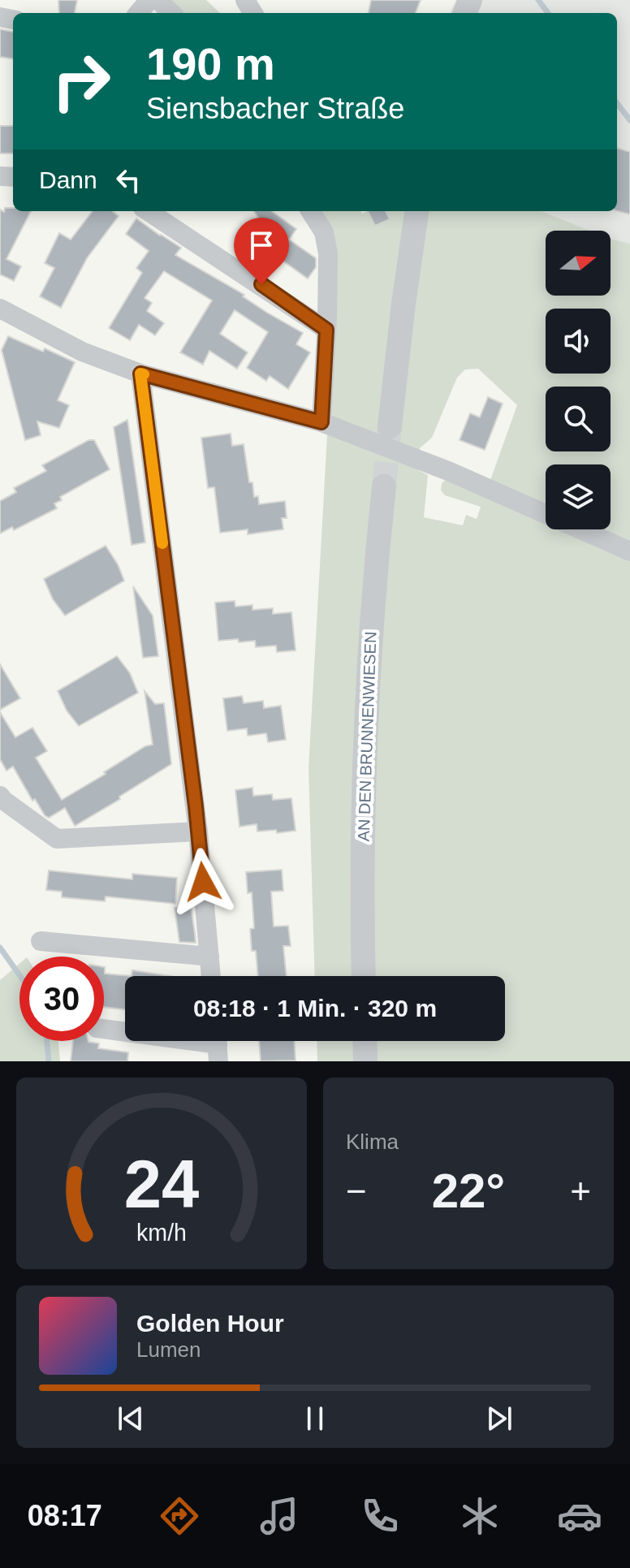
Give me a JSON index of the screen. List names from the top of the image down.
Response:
{
  "streets": {
    "street": ["AN DEN BRUNNENWIESEN"]
  },
  "north": "right",
  "page": {
    "turn": ["190 m", "Siensbacher Straße"],
    "then": "Dann",
    "limit": "30",
    "trip": "08:18 · 1 Min. · 320 m",
    "tile": "Klima",
    "heat": ["−", "22°", "+"],
    "song": ["Golden Hour", "Lumen"],
    "tabs": "08:17",
    "gauge": ["24", "km/h"]
  }
}
